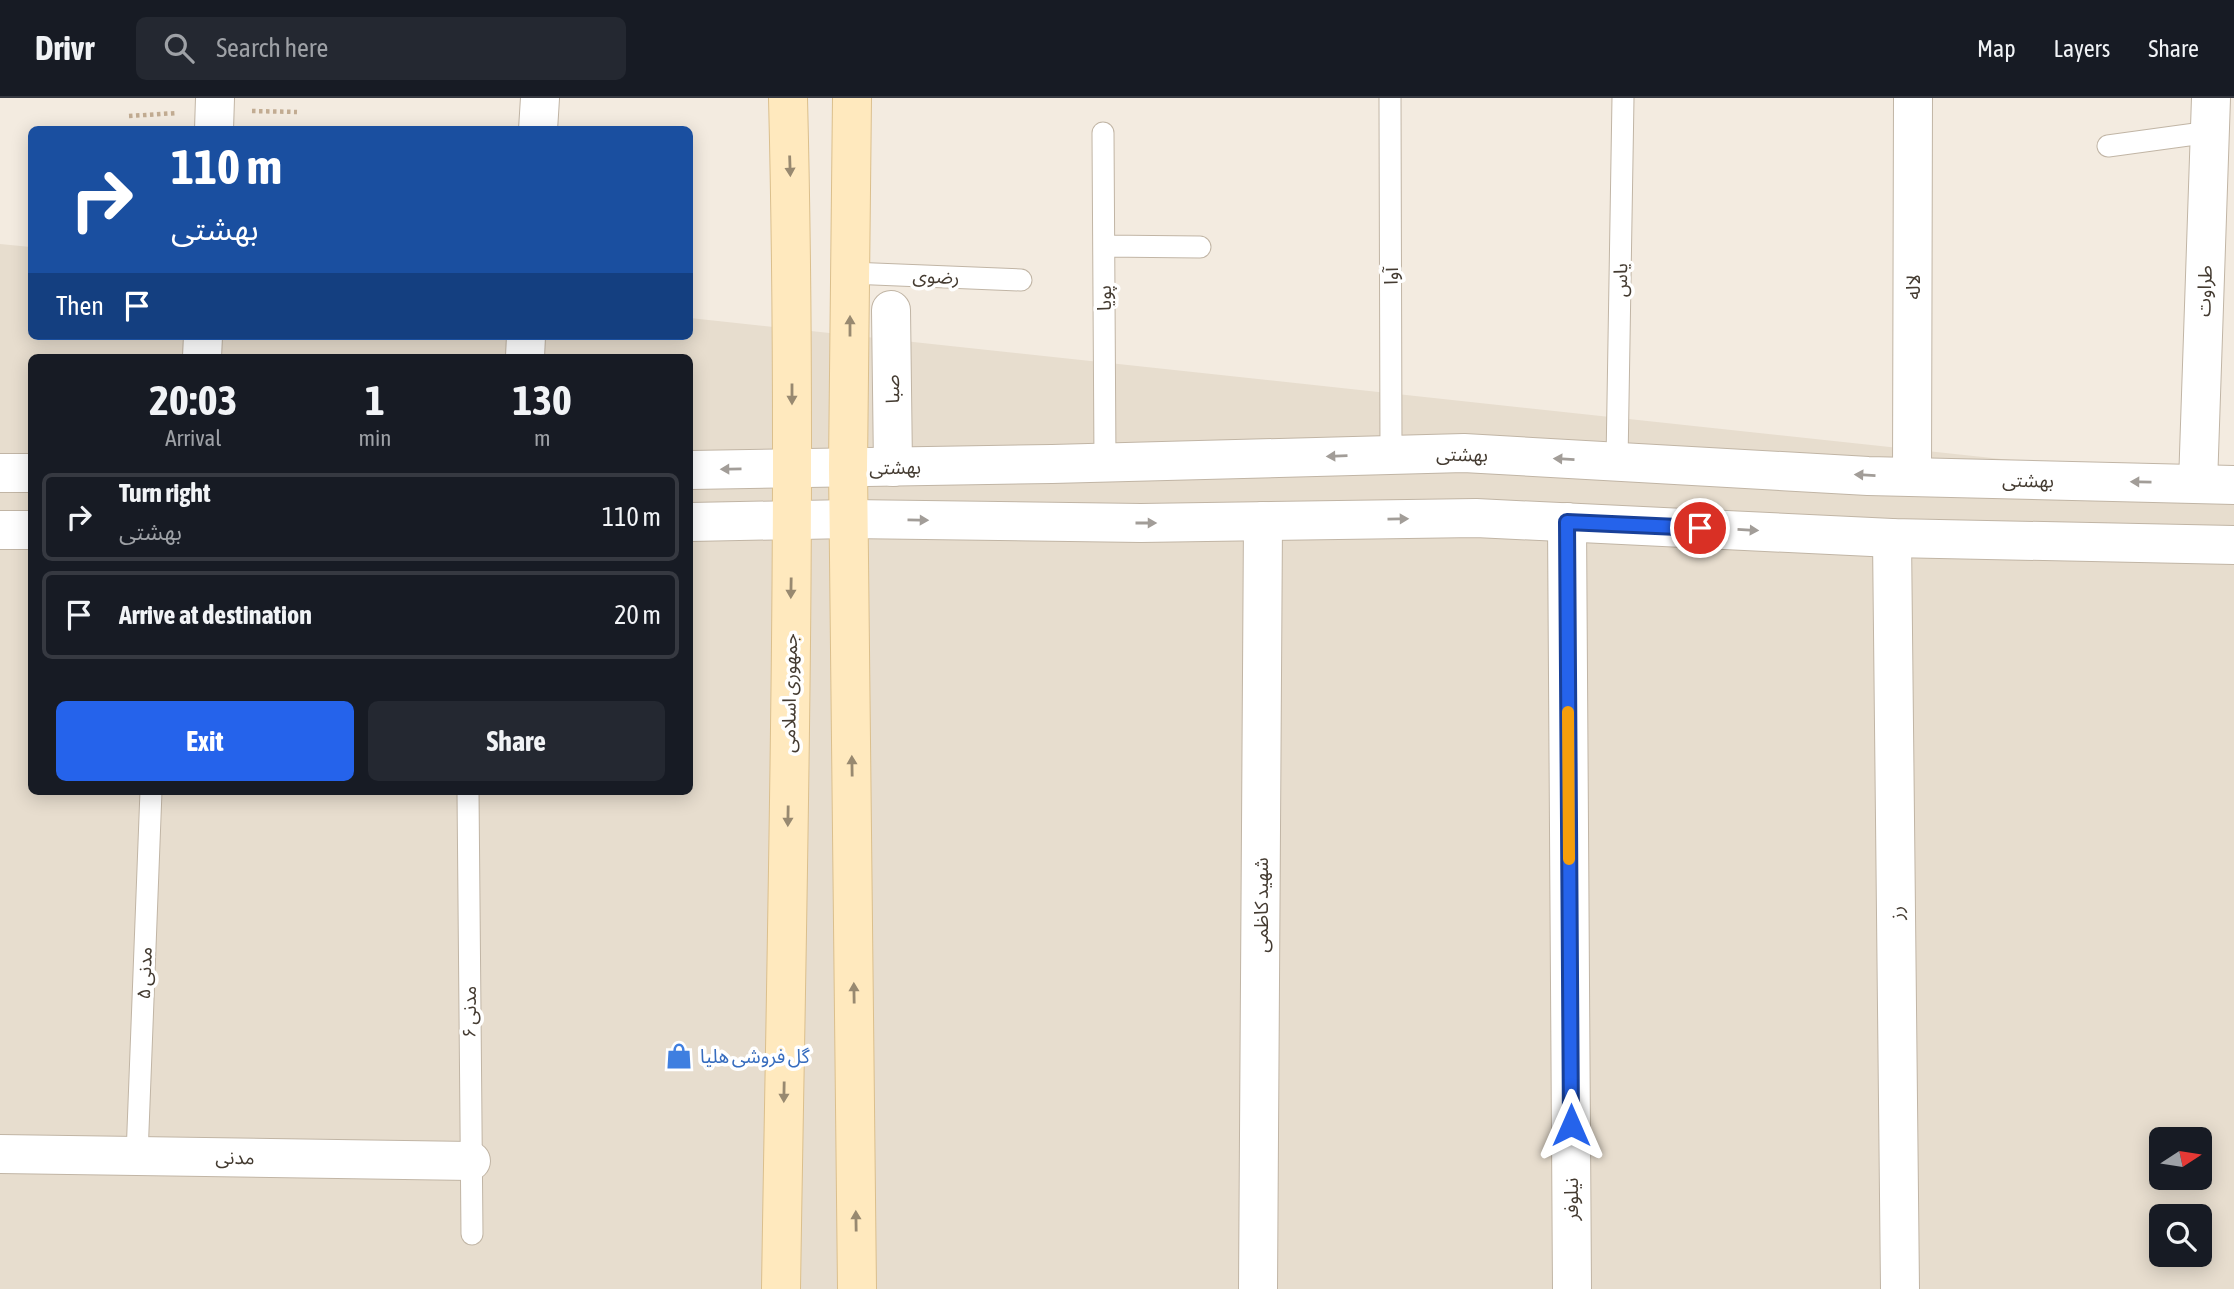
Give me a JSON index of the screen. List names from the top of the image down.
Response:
{
  "streets": {
    "main road": ["جمهوری اسلامی"],
    "street": [
      "لاله",
      "طراوت",
      "صبا",
      "بهشتی",
      "شهید کاظمی",
      "رز",
      "مدنی",
      "نیلوفر"
    ],
    "lane": [
      "رضوی",
      "آوا",
      "یاس",
      "پویا",
      "مدنی ۵",
      "مدنی ۶"
    ]
  },
  "crossings": [
    ["آوا", "بهشتی"],
    ["یاس", "بهشتی"],
    ["لاله", "بهشتی"],
    ["طراوت", "بهشتی"],
    ["پویا", "بهشتی"],
    ["صبا", "بهشتی"],
    ["بهشتی", "جمهوری اسلامی"],
    ["مدنی ۵", "مدنی"],
    ["مدنی ۶", "مدنی"]
  ],
  "places": {
    "shop": ["گل فروشی هلیا"]
  },
  "north": "right",
  "page": {
    "header": "Drivr",
    "search": "Search here",
    "nav": ["Map", "Layers", "Share"],
    "turn": ["110 m", "بهشتی"],
    "then": "Then",
    "eta": [
      "20:03",
      "Arrival",
      "1",
      "min",
      "130",
      "m"
    ],
    "list": [
      {
        "name": "Turn right",
        "note": "بهشتی",
        "value": "110 m"
      },
      {
        "name": "Arrive at destination",
        "value": "20 m"
      }
    ],
    "buttons": ["Exit", "Share"]
  }
}
